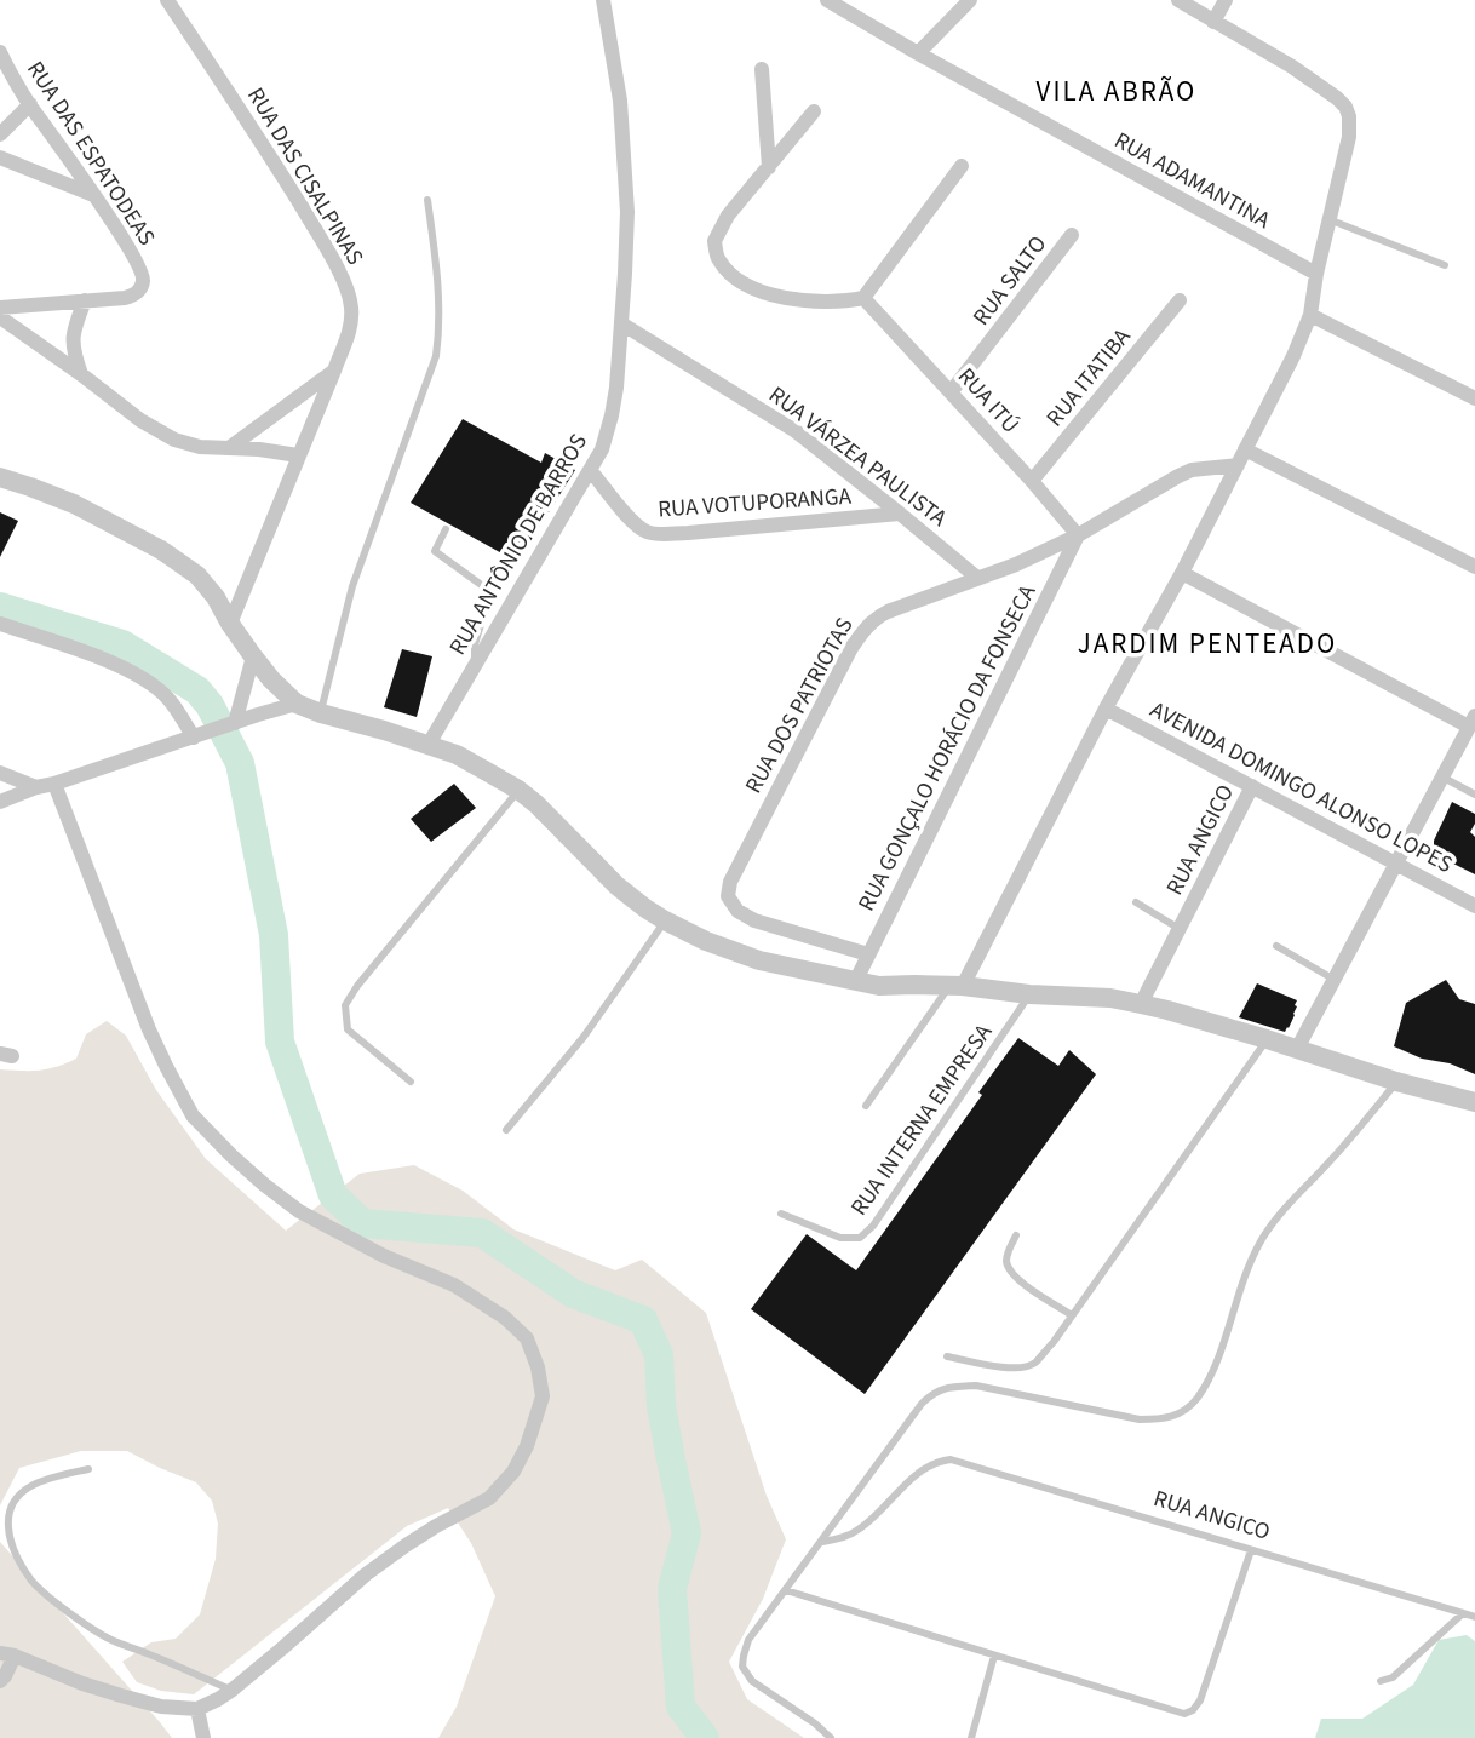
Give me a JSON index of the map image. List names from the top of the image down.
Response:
{
  "streets": {
    "street": [
      "RUA DAS ESPATODEAS",
      "RUA DAS CISALPINAS",
      "RUA ADAMANTINA",
      "RUA SALTO",
      "RUA ITATIBA",
      "RUA ITÚ",
      "RUA VÁRZEA PAULISTA",
      "RUA VOTUPORANGA",
      "RUA ANTÔNIO DE BARROS",
      "RUA DOS PATRIOTAS",
      "RUA GONÇALO HORÁCIO DA FONSECA",
      "AVENIDA DOMINGO ALONSO LOPES",
      "RUA ANGICO"
    ],
    "lane": ["RUA INTERNA EMPRESA"]
  },
  "crossings": [
    ["RUA SALTO", "RUA ITÚ"],
    ["RUA ITATIBA", "RUA ITÚ"],
    ["RUA ITÚ", "RUA DOS PATRIOTAS"],
    ["RUA ITÚ", "RUA GONÇALO HORÁCIO DA FONSECA"],
    ["RUA VÁRZEA PAULISTA", "RUA VOTUPORANGA"],
    ["RUA VÁRZEA PAULISTA", "RUA ANTÔNIO DE BARROS"],
    ["RUA VÁRZEA PAULISTA", "RUA DOS PATRIOTAS"],
    ["RUA VOTUPORANGA", "RUA ANTÔNIO DE BARROS"],
    ["RUA DOS PATRIOTAS", "RUA GONÇALO HORÁCIO DA FONSECA"],
    ["AVENIDA DOMINGO ALONSO LOPES", "RUA ANGICO"]
  ],
  "districts": ["VILA ABRÃO", "JARDIM PENTEADO"]
}
